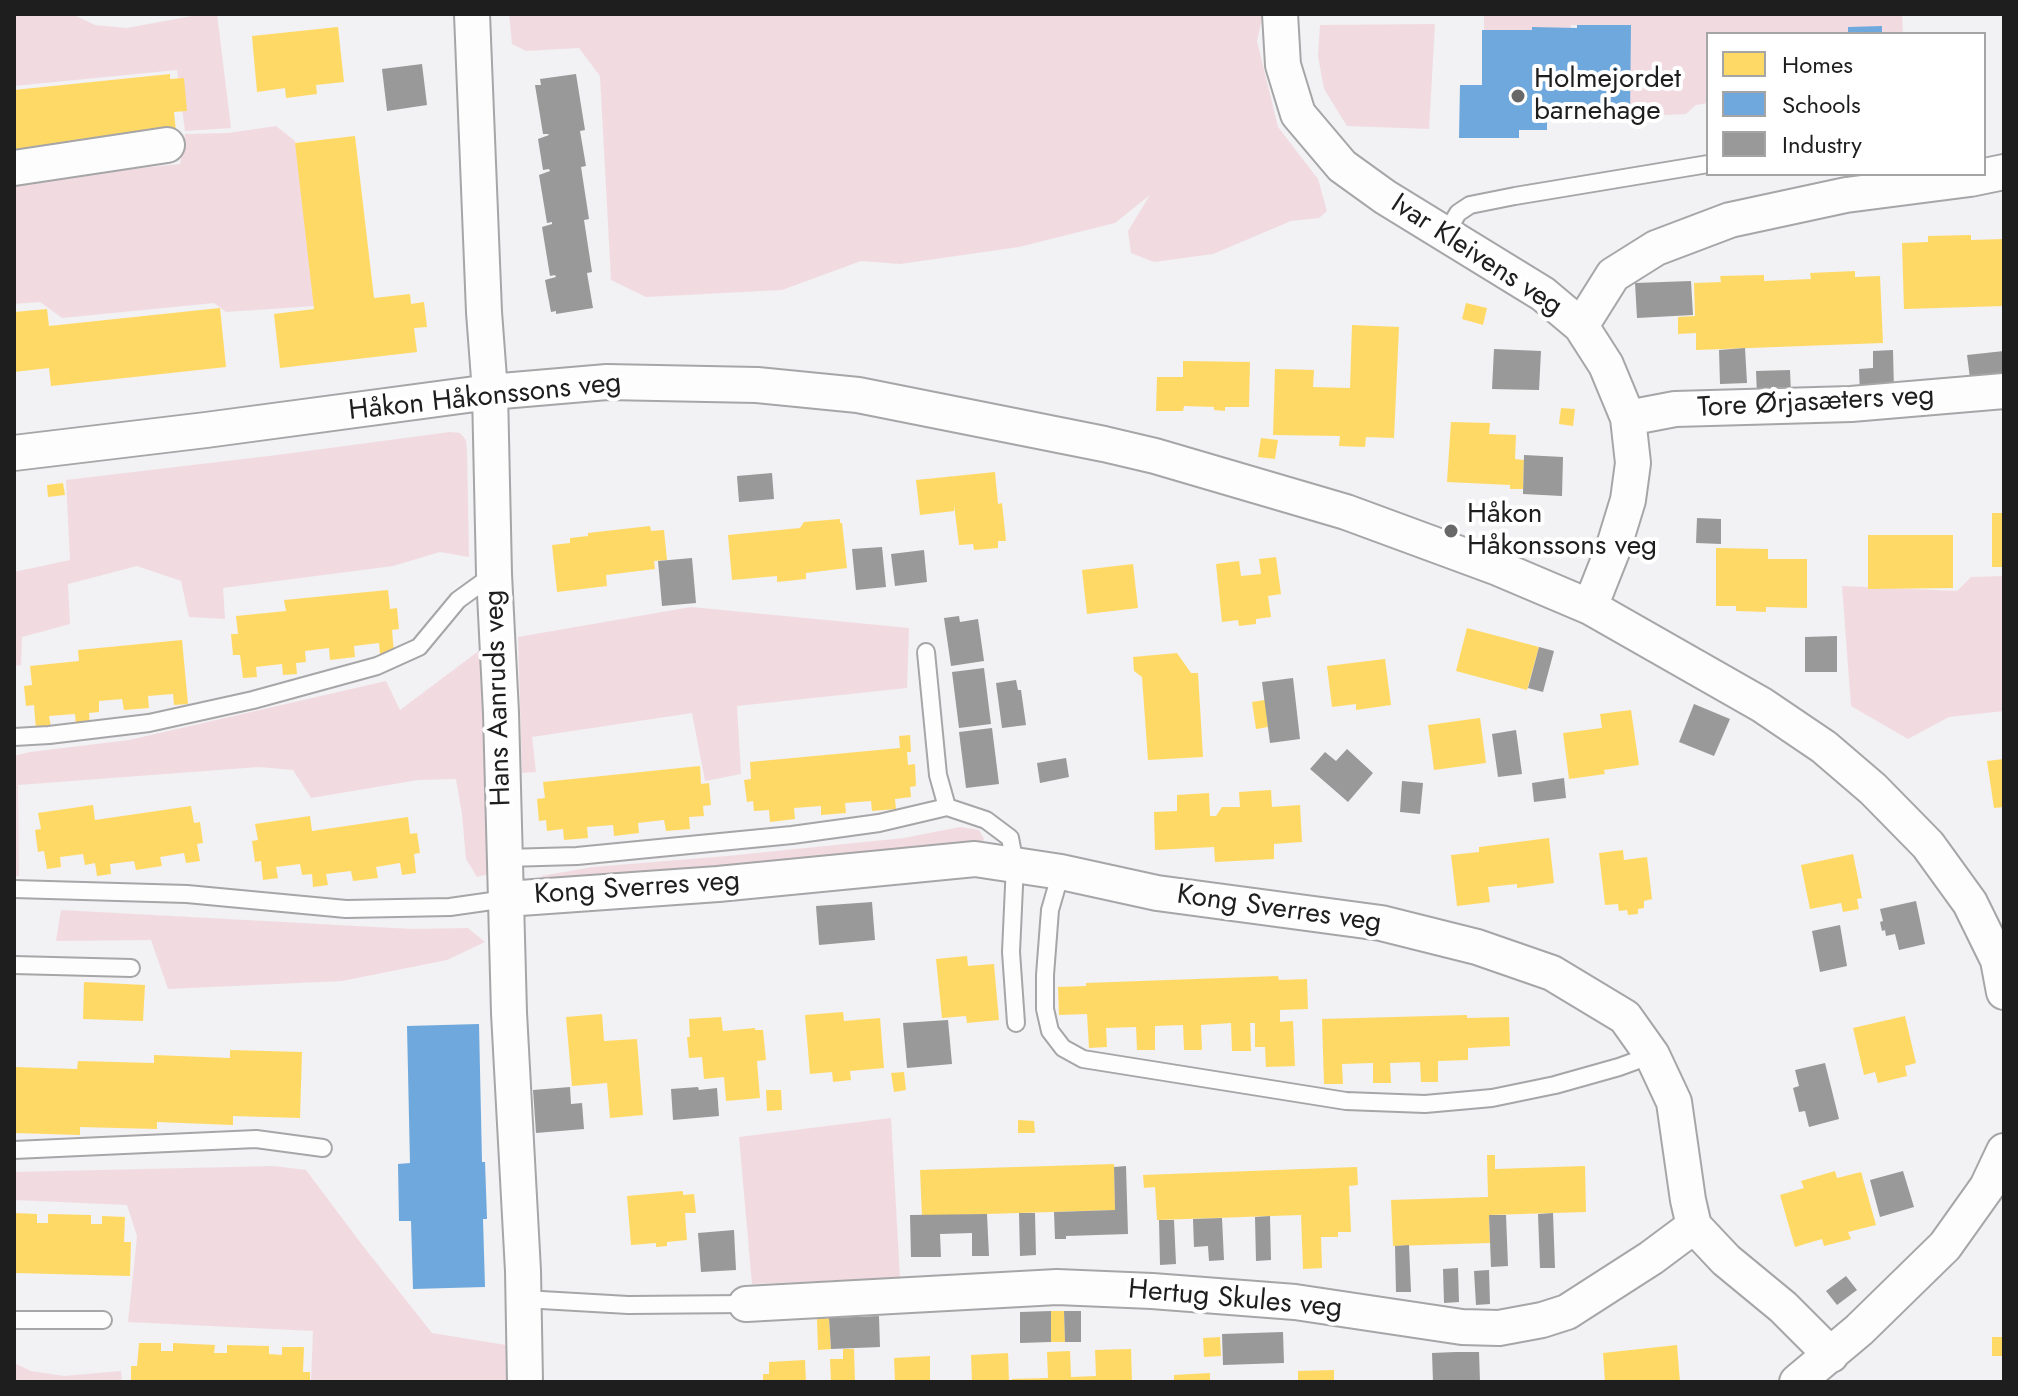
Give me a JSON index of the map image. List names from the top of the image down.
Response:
{
  "streets": {
    "street": [
      "Ivar Kleivens veg",
      "Håkon Håkonssons veg",
      "Tore Ørjasæters veg",
      "Hans Aanruds veg",
      "Kong Sverres veg",
      "Hertug Skules veg"
    ]
  },
  "crossings": [
    ["Ivar Kleivens veg", "Håkon Håkonssons veg"],
    ["Ivar Kleivens veg", "Tore Ørjasæters veg"],
    ["Håkon Håkonssons veg", "Hans Aanruds veg"],
    ["Hans Aanruds veg", "Kong Sverres veg"],
    ["Kong Sverres veg", "Hertug Skules veg"]
  ],
  "places": ["Holmejordet barnehage", "Håkon Håkonssons veg"],
  "legend": ["Homes", "Schools", "Industry"]
}
